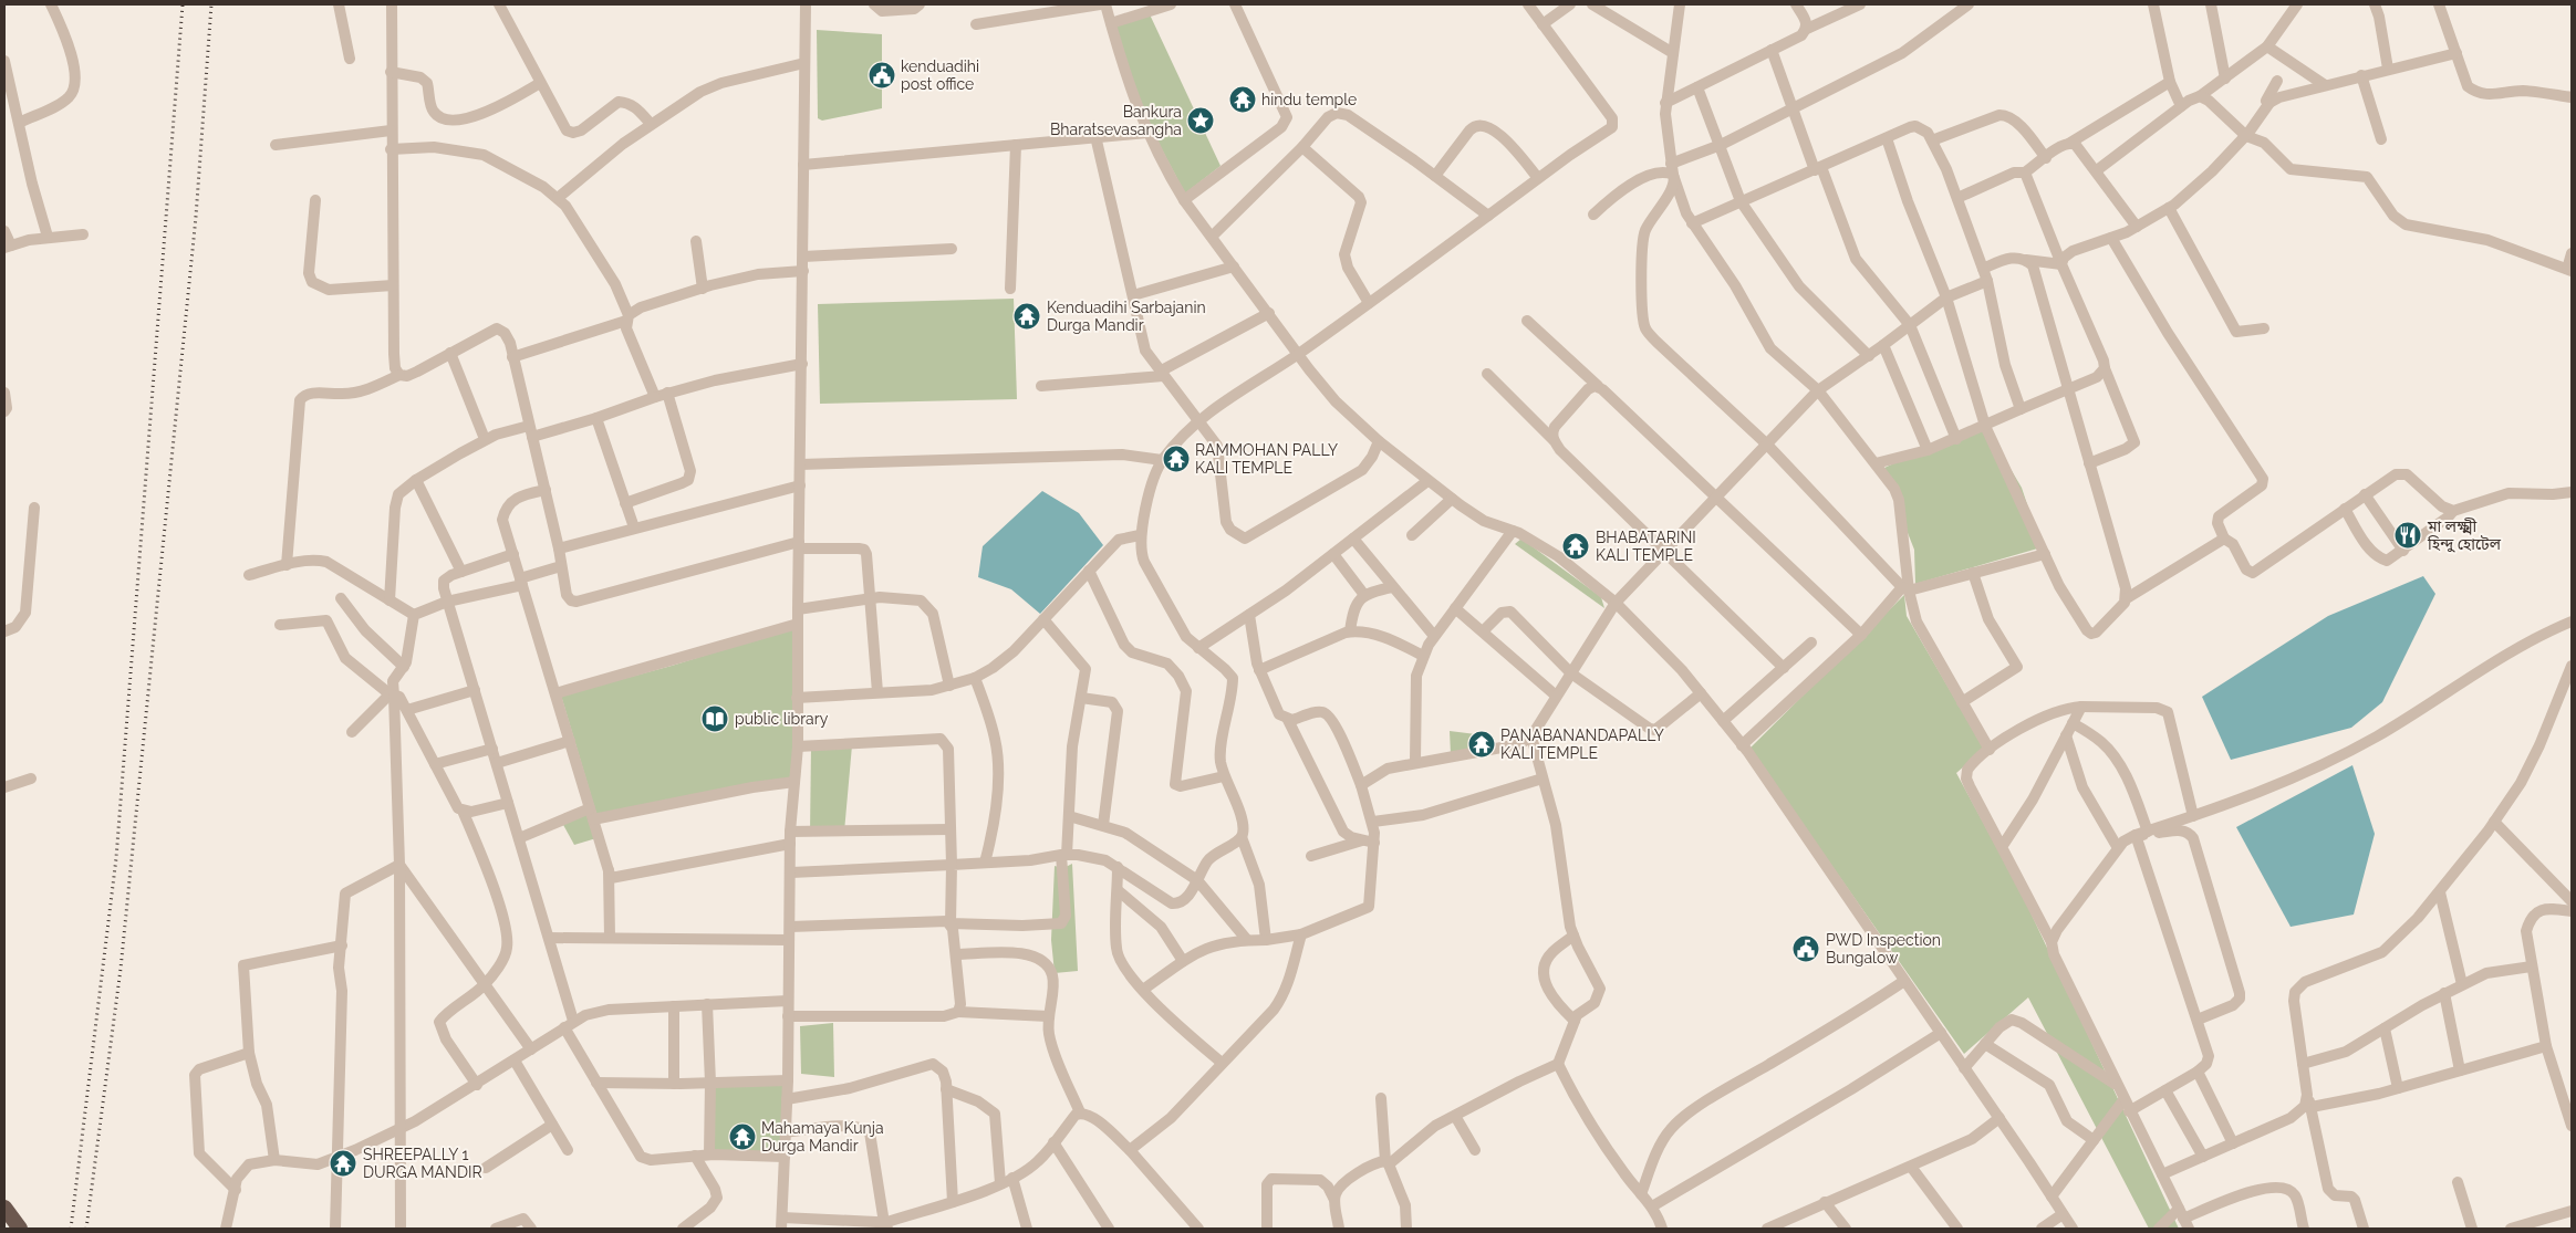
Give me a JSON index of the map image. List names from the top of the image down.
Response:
{
  "places": {
    "public building": ["kenduadihi post office", "PWD Inspection Bungalow"],
    "temple": [
      "hindu temple",
      "Kenduadihi Sarbajanin Durga Mandir",
      "RAMMOHAN PALLY KALI TEMPLE",
      "BHABATARINI KALI TEMPLE",
      "PANABANANDAPALLY KALI TEMPLE",
      "Mahamaya Kunja Durga Mandir",
      "SHREEPALLY 1 DURGA MANDIR"
    ],
    "place": ["Bankura Bharatsevasangha"],
    "restaurant": ["মা লক্ষ্মী হিন্দু হোটেল"],
    "library": ["public library"]
  }
}
